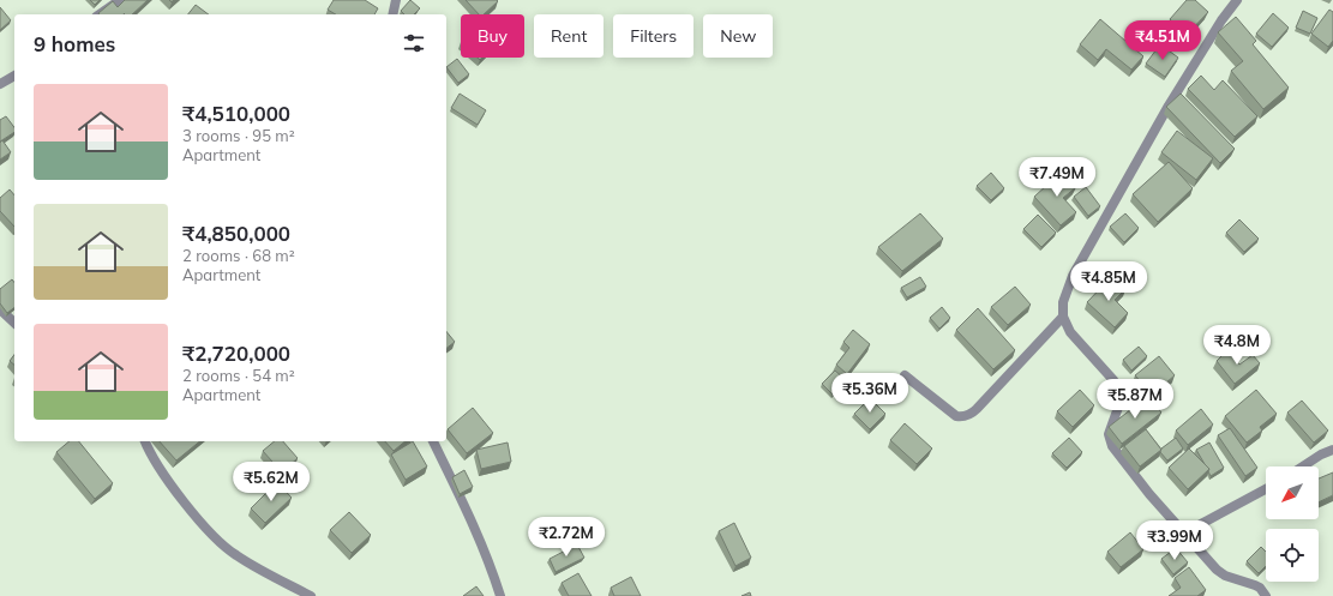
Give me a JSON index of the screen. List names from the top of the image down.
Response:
{
  "north": "bottom left",
  "page": {
    "chip": [
      "Buy",
      "Rent",
      "Filters",
      "New"
    ],
    "heading": "9 homes",
    "price": [
      "₹4.51M",
      "₹7.49M",
      "₹4.85M",
      "₹4.8M",
      "₹5.36M",
      "₹5.87M",
      "₹5.62M",
      "₹2.72M",
      "₹3.99M"
    ],
    "list": [
      {
        "name": "₹4,510,000",
        "note": "3 rooms · 95 m² · Apartment"
      },
      {
        "name": "₹4,850,000",
        "note": "2 rooms · 68 m² · Apartment"
      },
      {
        "name": "₹2,720,000",
        "note": "2 rooms · 54 m² · Apartment"
      }
    ]
  }
}
